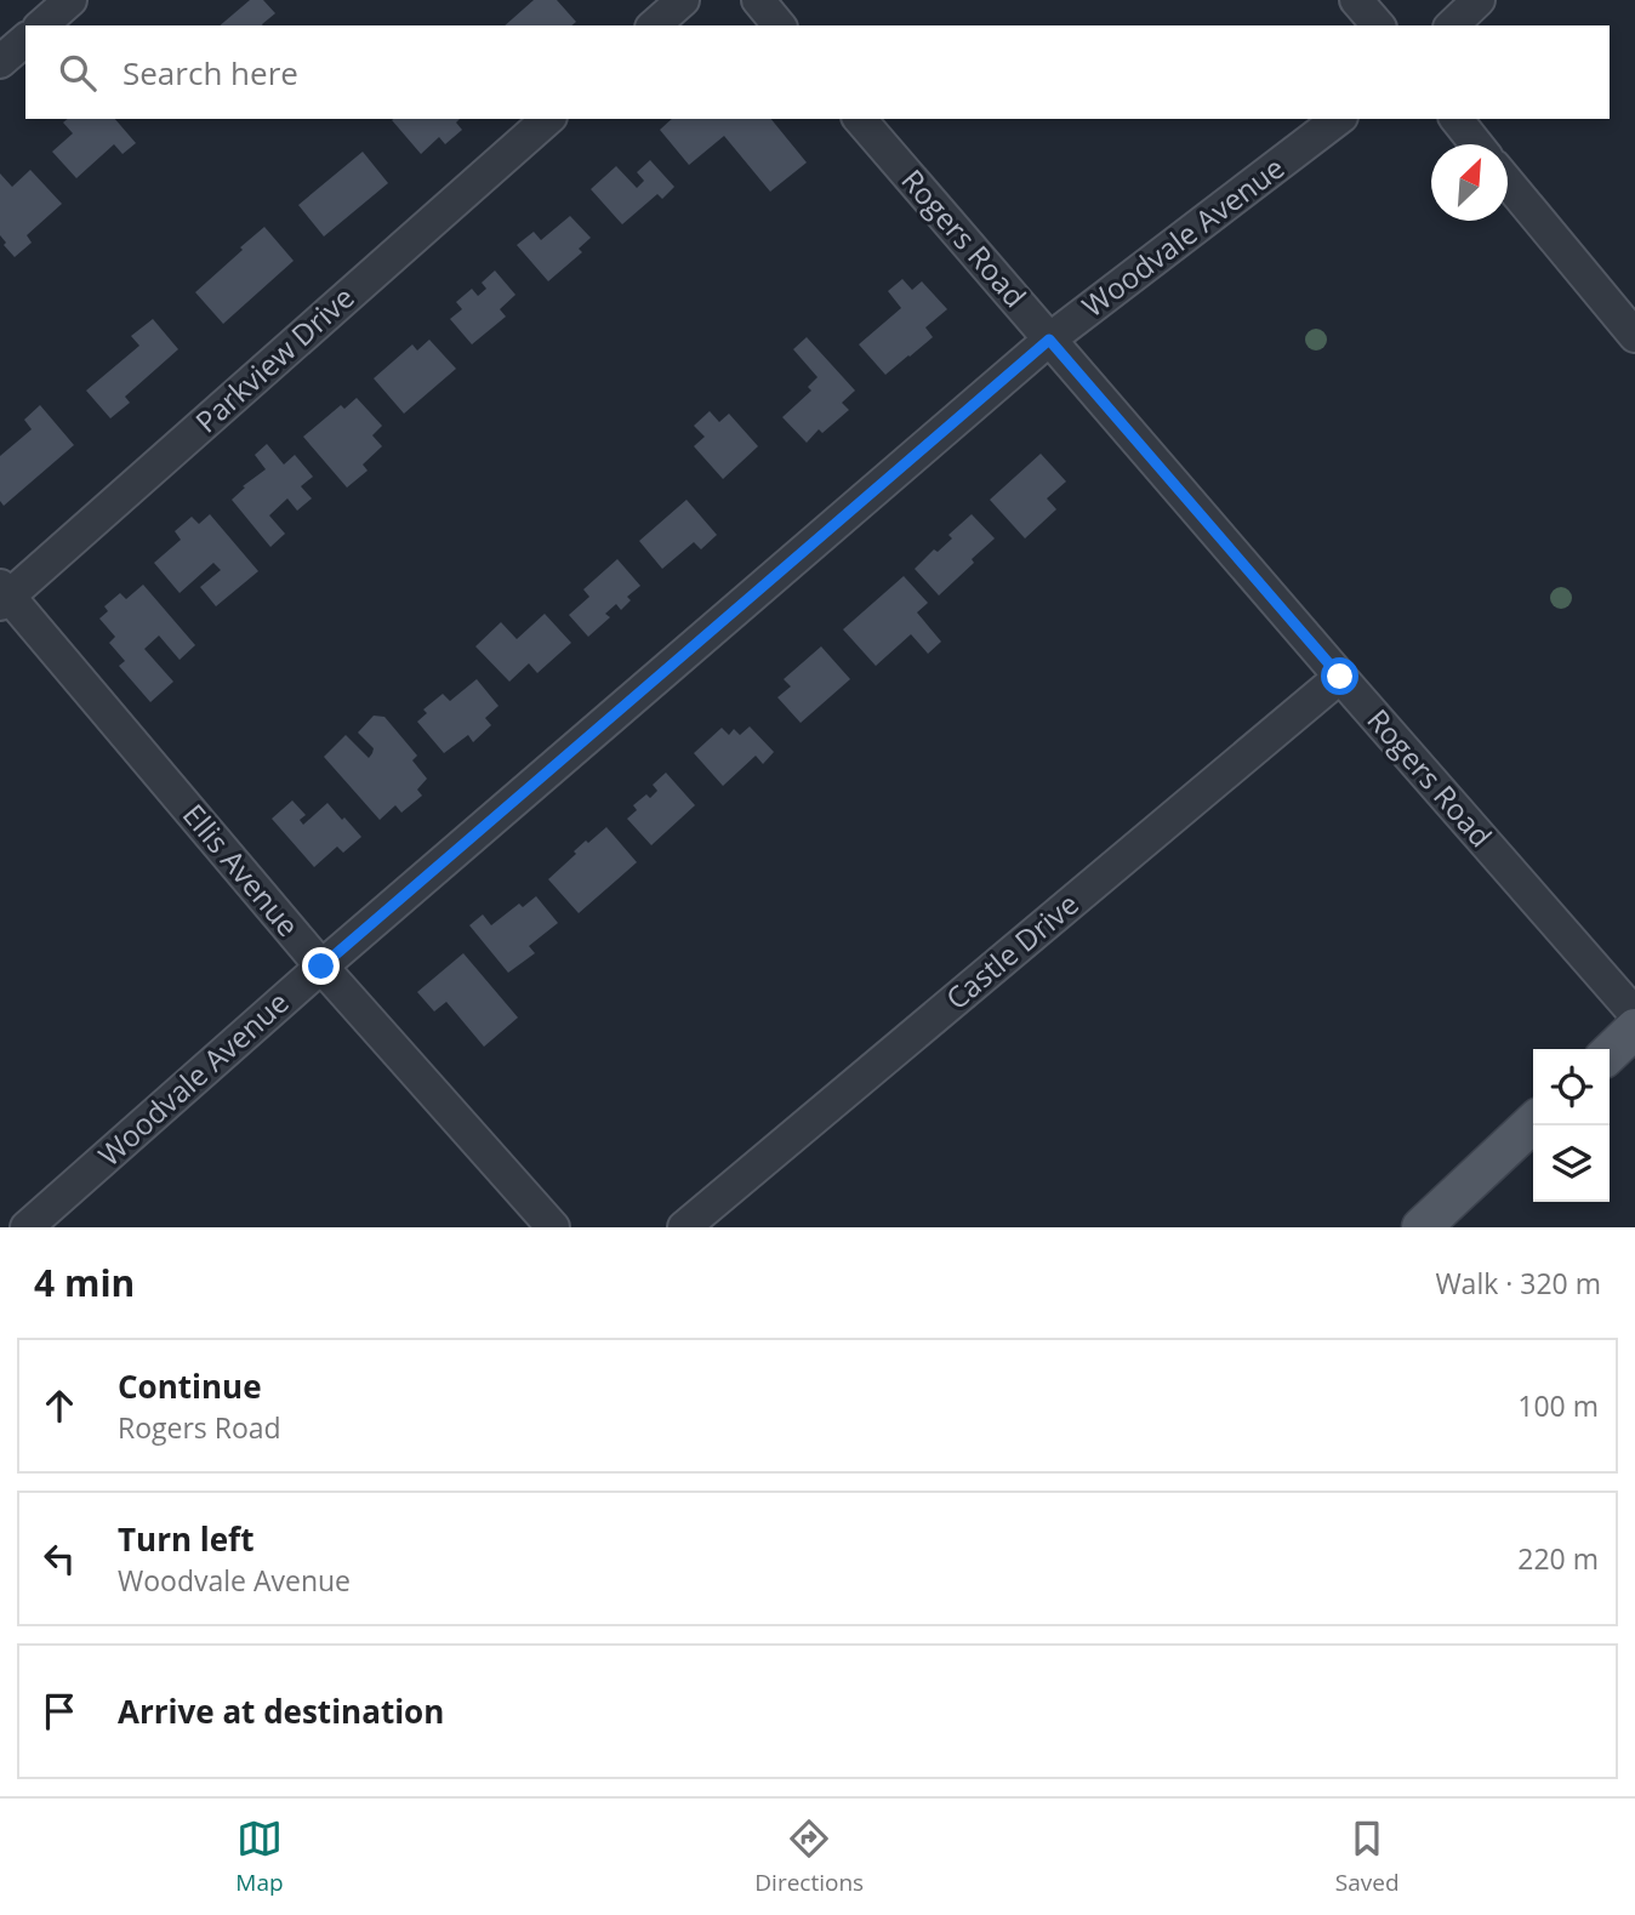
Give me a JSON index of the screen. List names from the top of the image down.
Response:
{
  "streets": {
    "street": [
      "Woodvale Avenue",
      "Rogers Road",
      "Parkview Drive",
      "Ellis Avenue",
      "Castle Drive"
    ]
  },
  "crossings": [
    ["Woodvale Avenue", "Rogers Road"],
    ["Woodvale Avenue", "Ellis Avenue"],
    ["Rogers Road", "Castle Drive"],
    ["Parkview Drive", "Ellis Avenue"]
  ],
  "north": "top right",
  "page": {
    "search": "Search here",
    "heading": ["4 min", "Walk · 320 m"],
    "list": [
      ["Continue", "Rogers Road", "100 m"],
      ["Turn left", "Woodvale Avenue", "220 m"],
      "Arrive at destination"
    ],
    "nav": ["Map", "Directions", "Saved"]
  }
}
